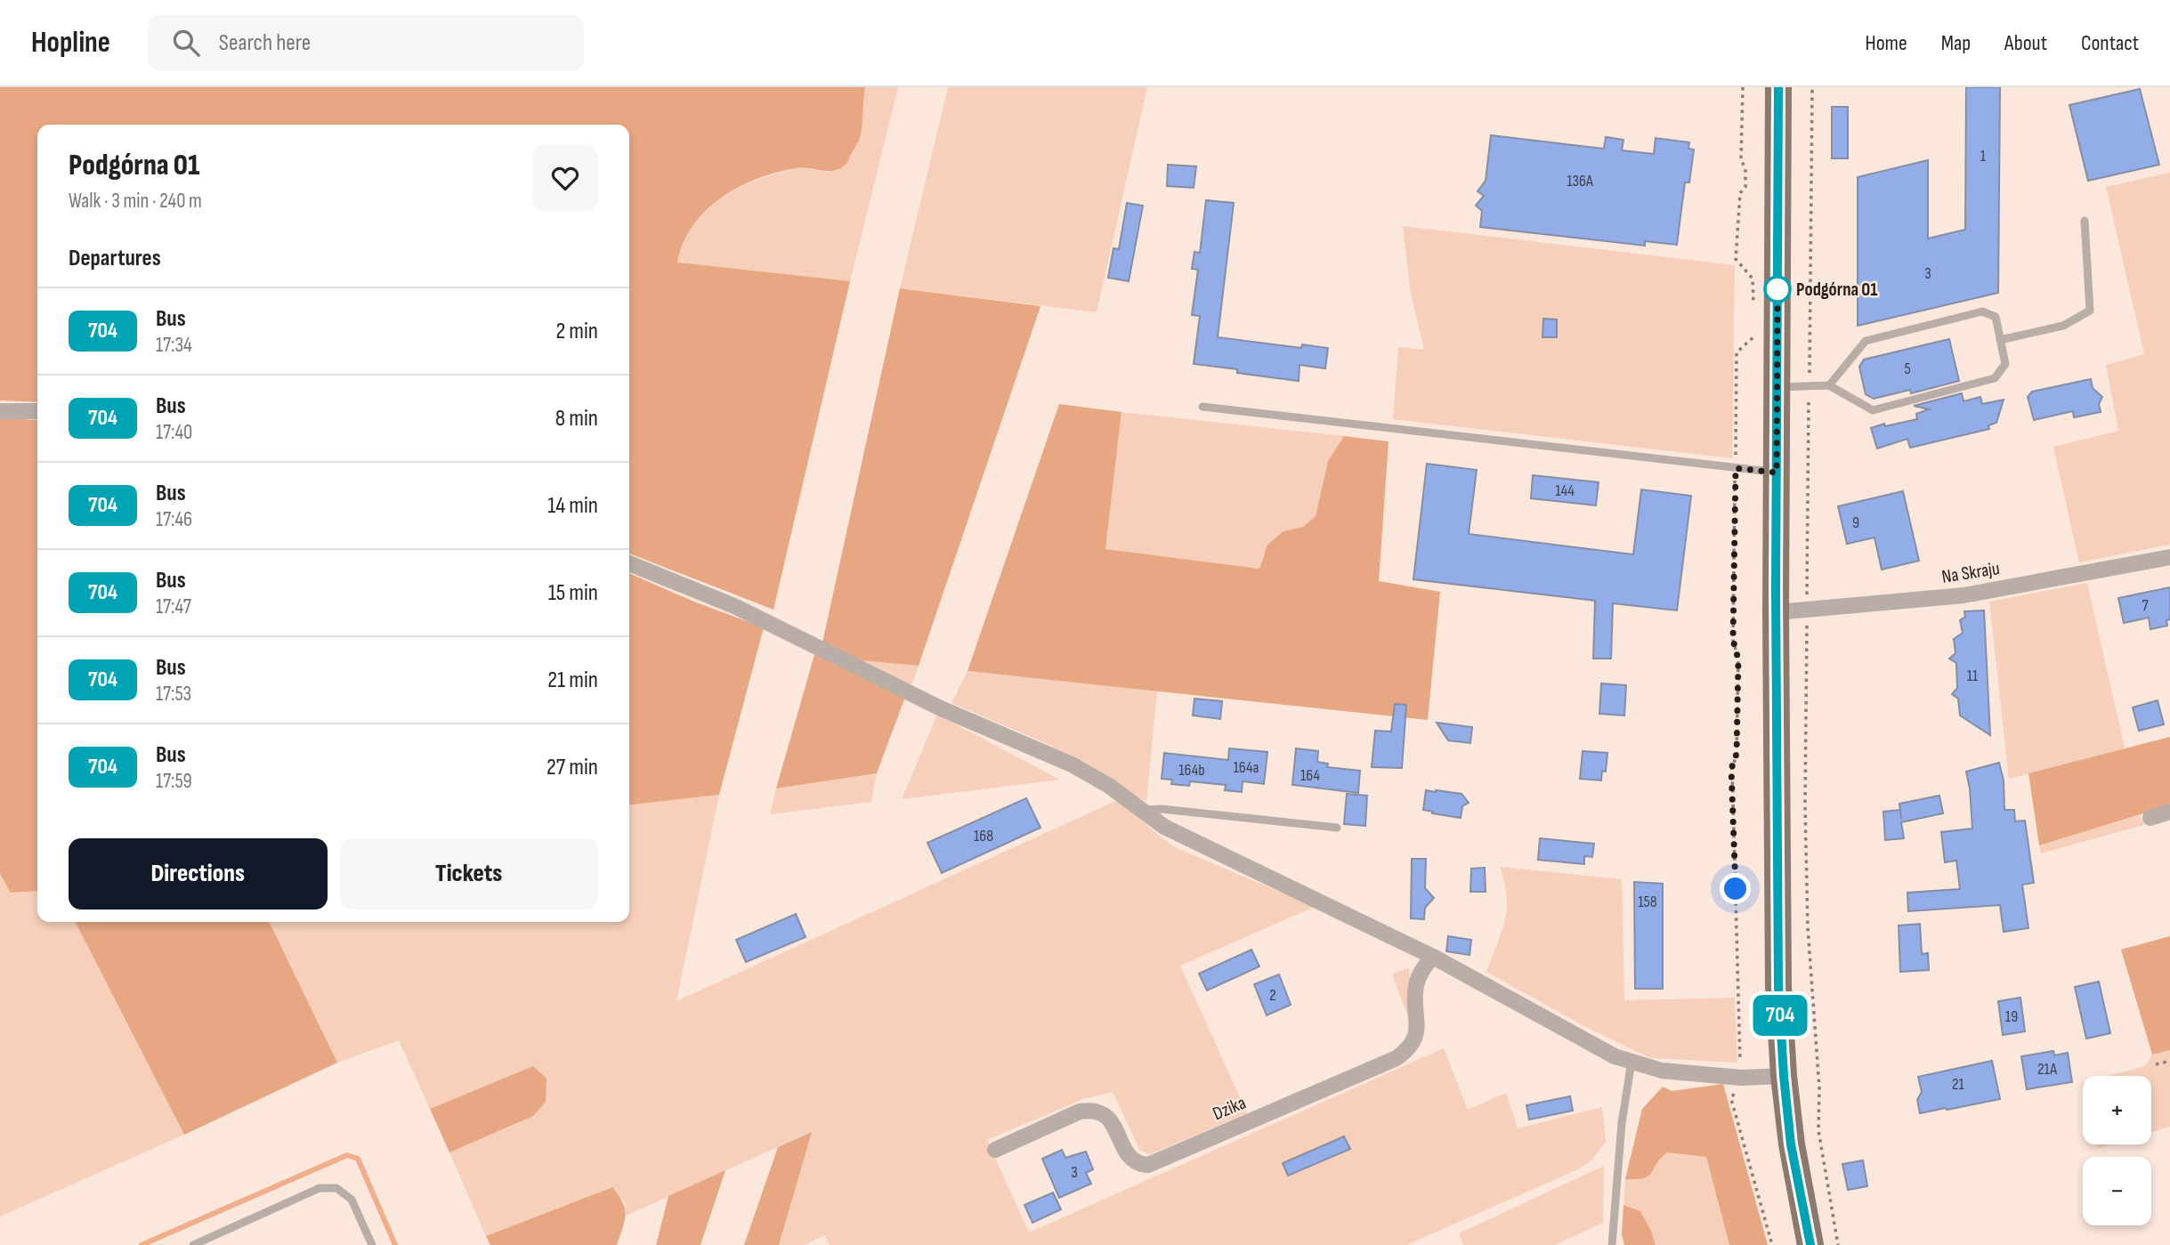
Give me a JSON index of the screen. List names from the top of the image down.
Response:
{
  "streets": {
    "street": ["Na Skraju", "Dzika"]
  },
  "places": ["Podgórna 01"],
  "lines": ["bus line 704"],
  "house_numbers": [
    "1",
    "136A",
    "3",
    "5",
    "144",
    "9",
    "7",
    "11",
    "164a",
    "164b",
    "164",
    "168",
    "158",
    "2",
    "19",
    "21A",
    "21",
    "3"
  ],
  "page": {
    "header": "Hopline",
    "search": "Search here",
    "nav": [
      "Home",
      "Map",
      "About",
      "Contact"
    ],
    "on_map": "704",
    "heading": [
      ["Podgórna 01", "Walk · 3 min · 240 m"],
      "Departures"
    ],
    "list": [
      {
        "mark": "704",
        "name": "Bus",
        "note": "17:34",
        "value": "2 min"
      },
      {
        "mark": "704",
        "name": "Bus",
        "note": "17:40",
        "value": "8 min"
      },
      {
        "mark": "704",
        "name": "Bus",
        "note": "17:46",
        "value": "14 min"
      },
      {
        "mark": "704",
        "name": "Bus",
        "note": "17:47",
        "value": "15 min"
      },
      {
        "mark": "704",
        "name": "Bus",
        "note": "17:53",
        "value": "21 min"
      },
      {
        "mark": "704",
        "name": "Bus",
        "note": "17:59",
        "value": "27 min"
      }
    ],
    "buttons": ["Directions", "Tickets"],
    "map_buttons": ["+", "−"]
  }
}
